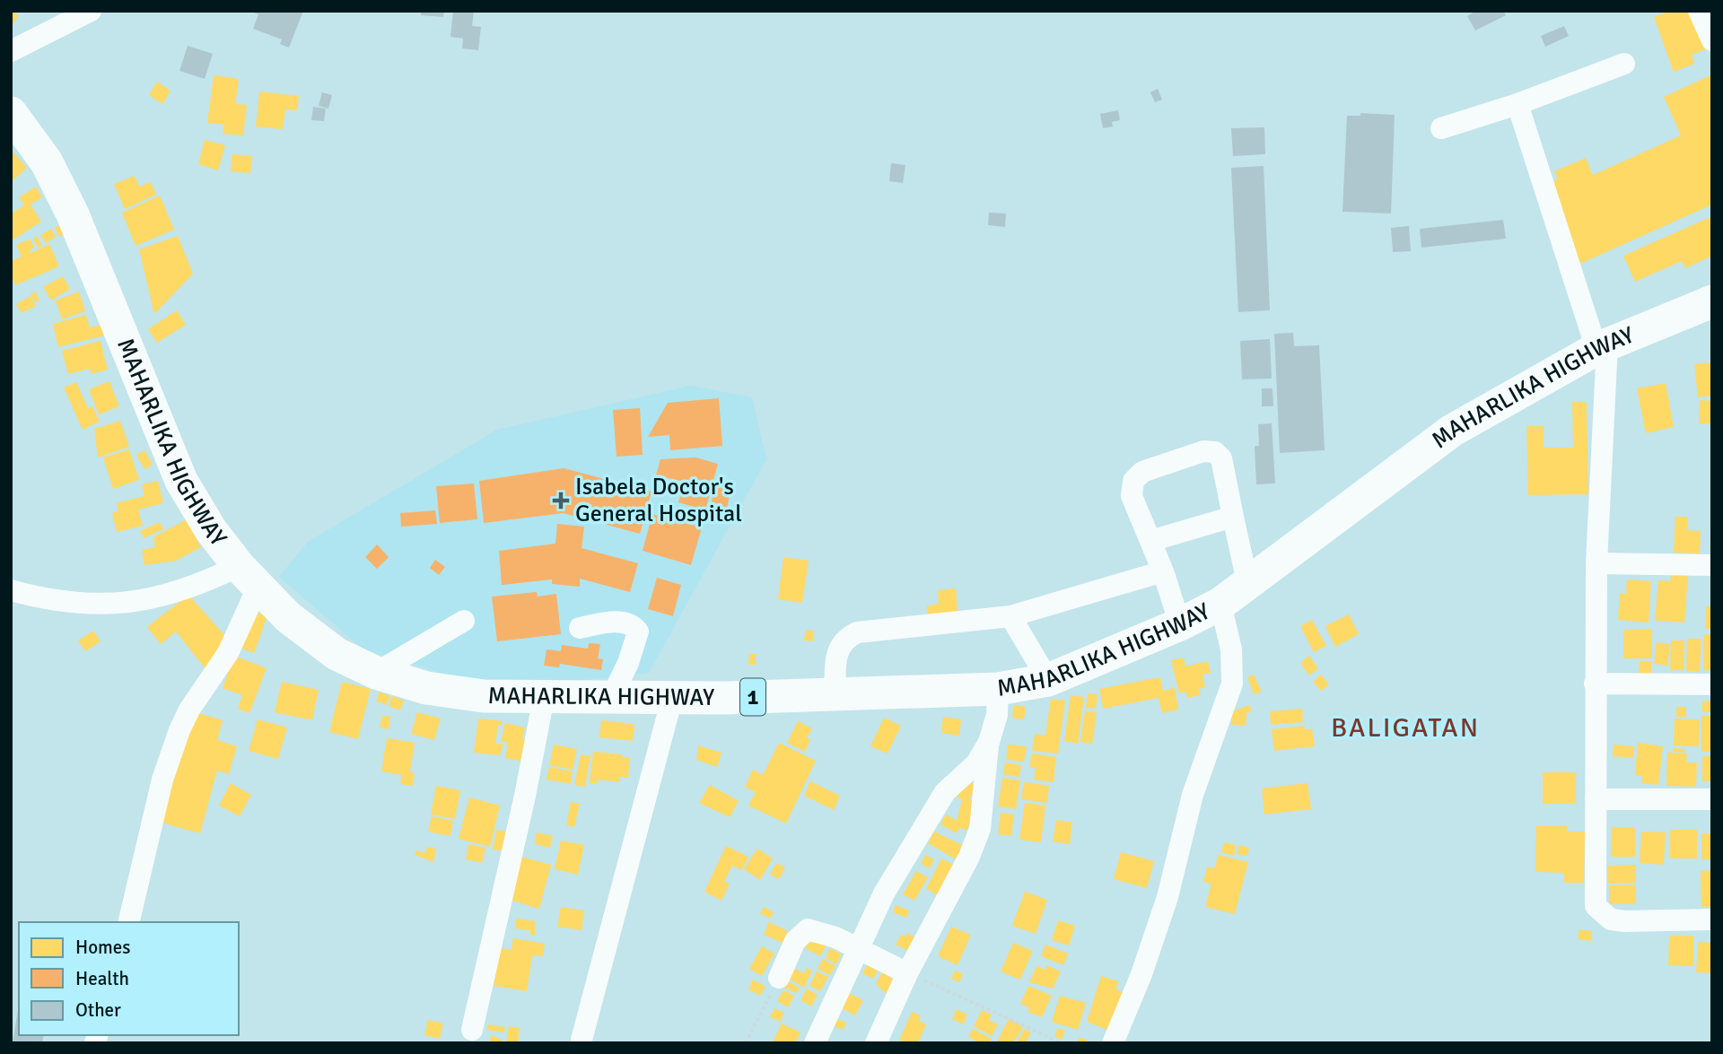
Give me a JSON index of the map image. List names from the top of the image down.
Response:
{
  "streets": {
    "highway": ["MAHARLIKA HIGHWAY", "1"]
  },
  "districts": ["BALIGATAN"],
  "places": {
    "health": ["Isabela Doctor's General Hospital"]
  },
  "legend": ["Homes", "Health", "Other"]
}
